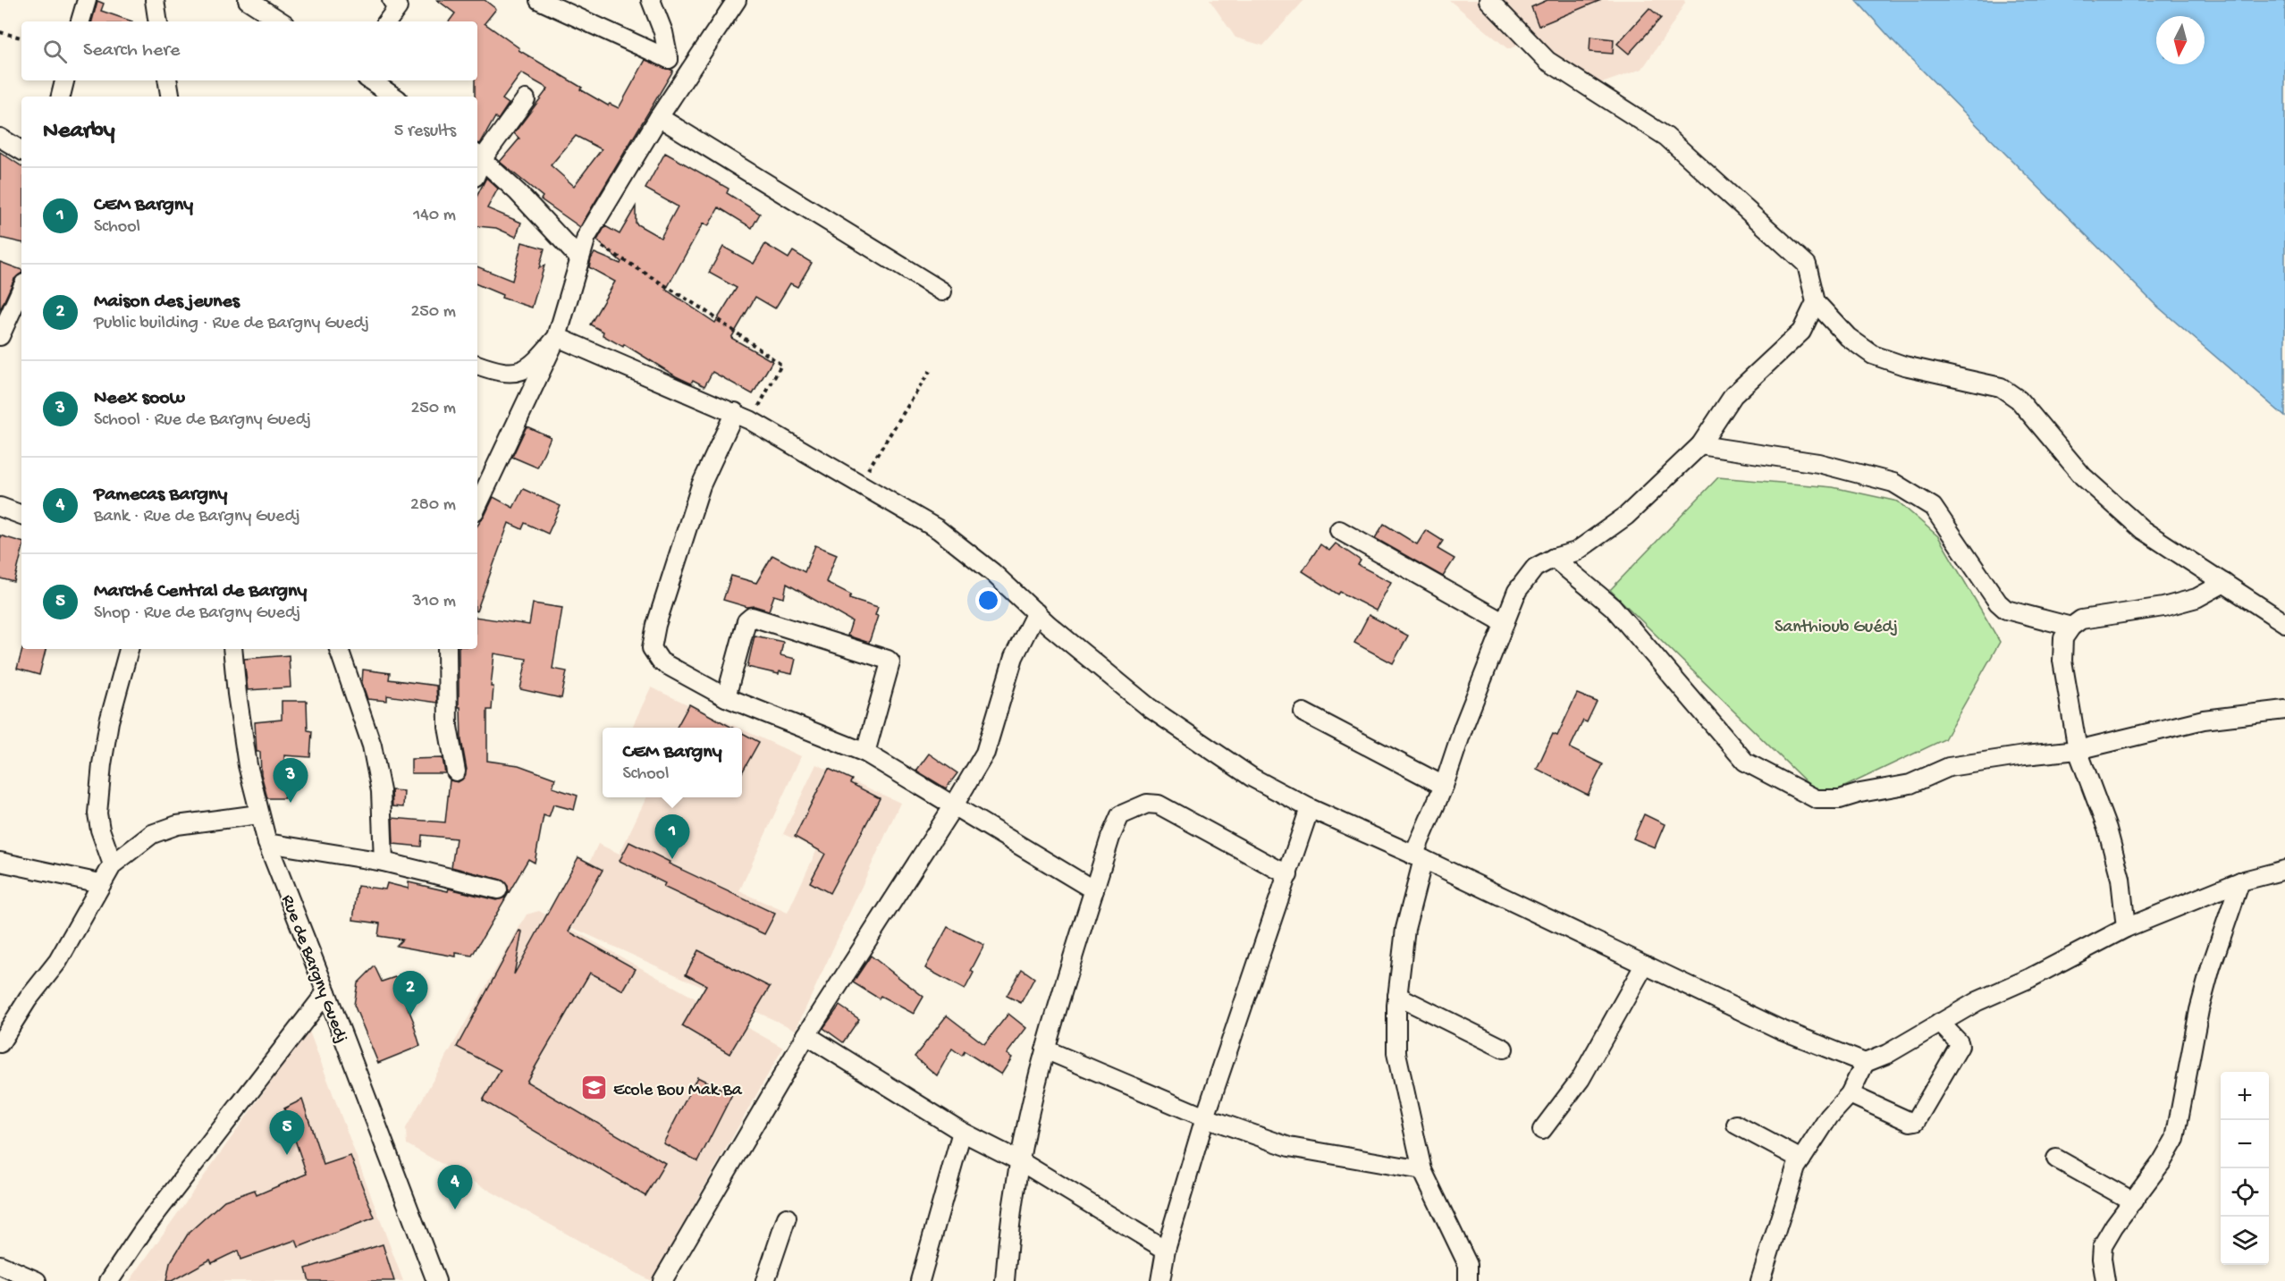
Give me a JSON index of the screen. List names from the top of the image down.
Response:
{
  "streets": {
    "street": ["Rue de Bargny Guedj"]
  },
  "parks": ["Santhioub Guédj"],
  "places": {
    "school or university": ["Ecole Bou Mak Ba"]
  },
  "north": "bottom",
  "page": {
    "search": "Search here",
    "heading": ["Nearby", "5 results"],
    "list": [
      {
        "mark": "1",
        "name": "CEM Bargny",
        "note": "School",
        "value": "140 m"
      },
      {
        "mark": "2",
        "name": "Maison des jeunes",
        "note": "Public building · Rue de Bargny Guedj",
        "value": "250 m"
      },
      {
        "mark": "3",
        "name": "Neex soow",
        "note": "School · Rue de Bargny Guedj",
        "value": "250 m"
      },
      {
        "mark": "4",
        "name": "Pamecas Bargny",
        "note": "Bank · Rue de Bargny Guedj",
        "value": "280 m"
      },
      {
        "mark": "5",
        "name": "Marché Central de Bargny",
        "note": "Shop · Rue de Bargny Guedj",
        "value": "310 m"
      }
    ],
    "popup": ["CEM Bargny", "School"],
    "pins": [
      "3",
      "1",
      "2",
      "5",
      "4"
    ],
    "map_buttons": ["+", "−"]
  }
}
